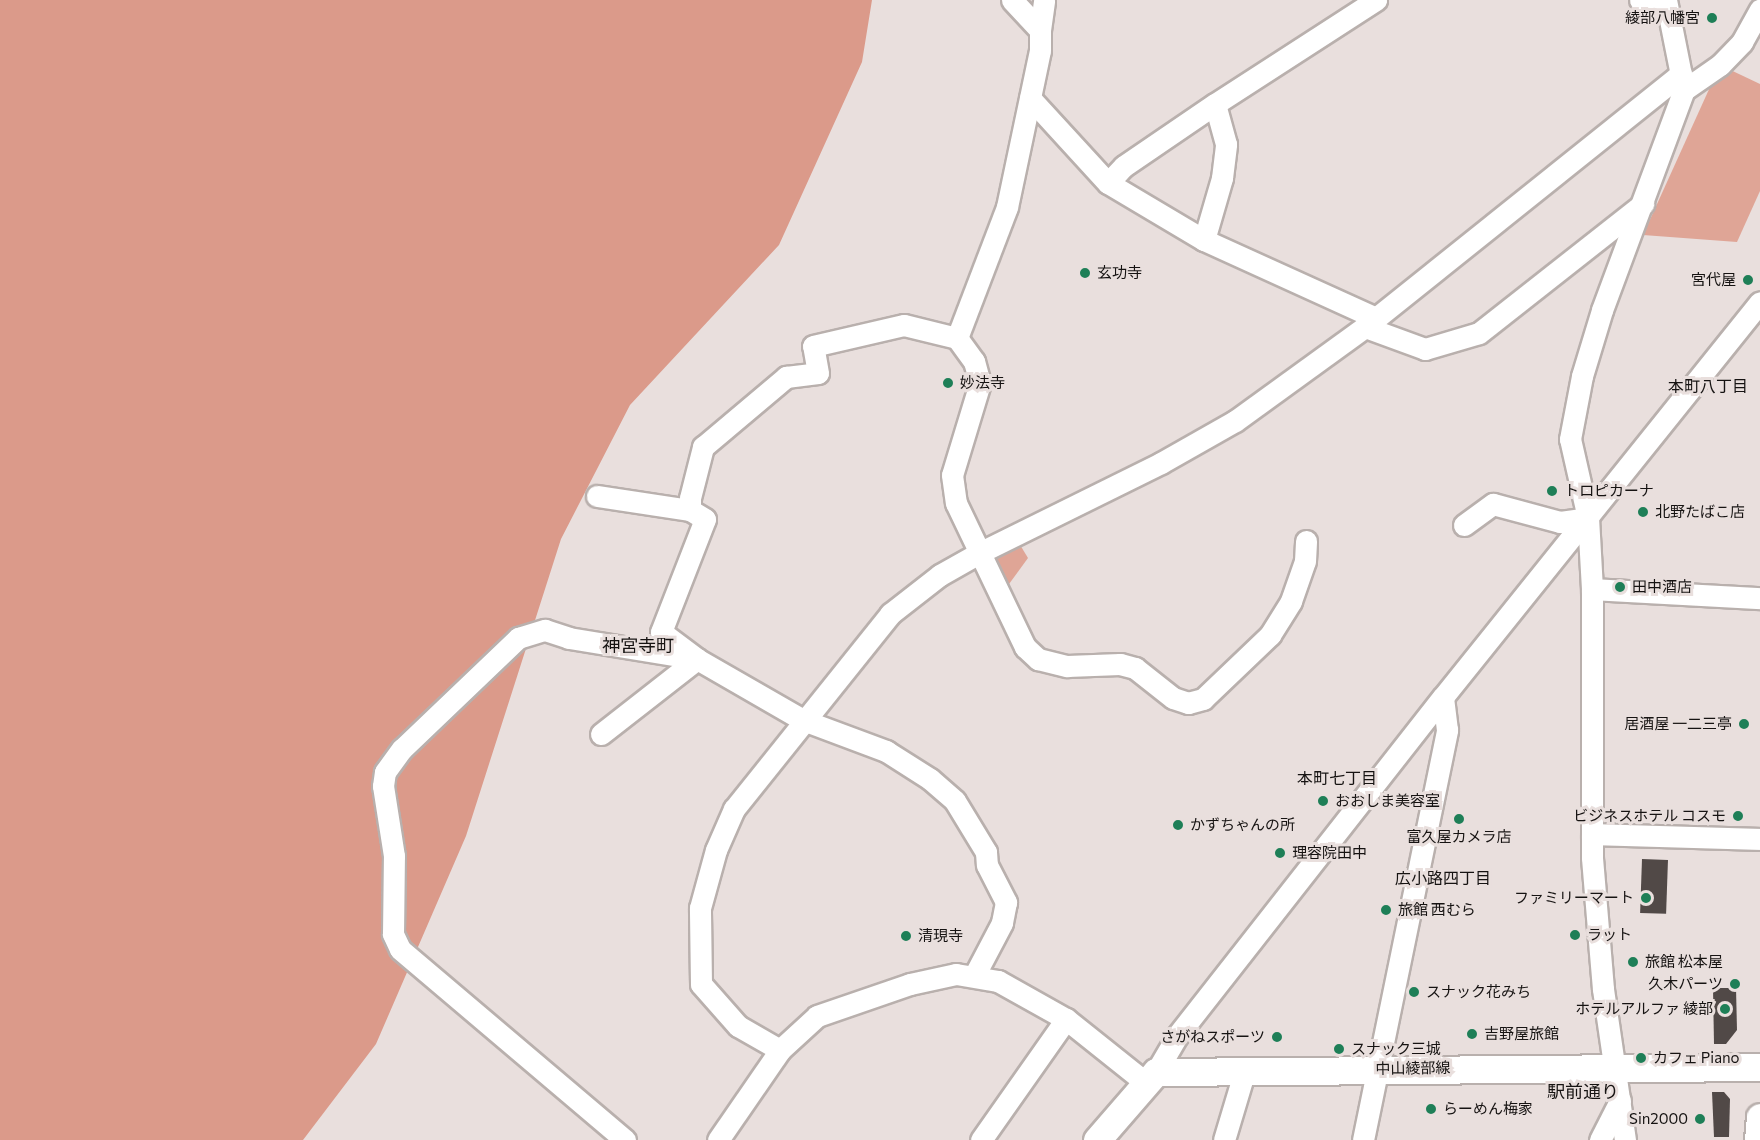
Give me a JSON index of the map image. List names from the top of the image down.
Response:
{
  "streets": {
    "main road": ["中山綾部線"]
  },
  "districts": [
    "本町八丁目",
    "神宮寺町",
    "本町七丁目",
    "広小路四丁目",
    "駅前通り"
  ],
  "places": [
    "綾部八幡宮",
    "玄功寺",
    "宮代屋",
    "妙法寺",
    "トロピカーナ",
    "北野たばこ店",
    "田中酒店",
    "居酒屋 一二三亭",
    "おおしま美容室",
    "ビジネスホテル コスモ",
    "富久屋カメラ店",
    "かずちゃんの所",
    "理容院田中",
    "ファミリーマート",
    "旅館 西むら",
    "ラット",
    "清現寺",
    "旅館 松本屋",
    "久木パーツ",
    "スナック花みち",
    "ホテルアルファ 綾部",
    "吉野屋旅館",
    "さがねスポーツ",
    "スナック三城",
    "カフェ Piano",
    "らーめん梅家",
    "Sin2000"
  ]
}
